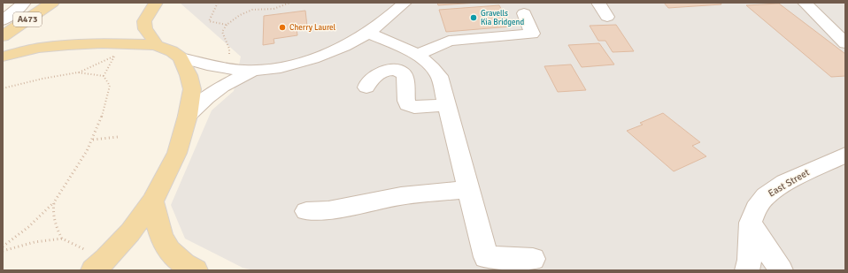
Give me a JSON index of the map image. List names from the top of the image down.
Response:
{
  "streets": {
    "main road": ["A473"],
    "street": ["East Street"]
  },
  "places": ["Gravells Kia Bridgend", "Cherry Laurel"]
}
